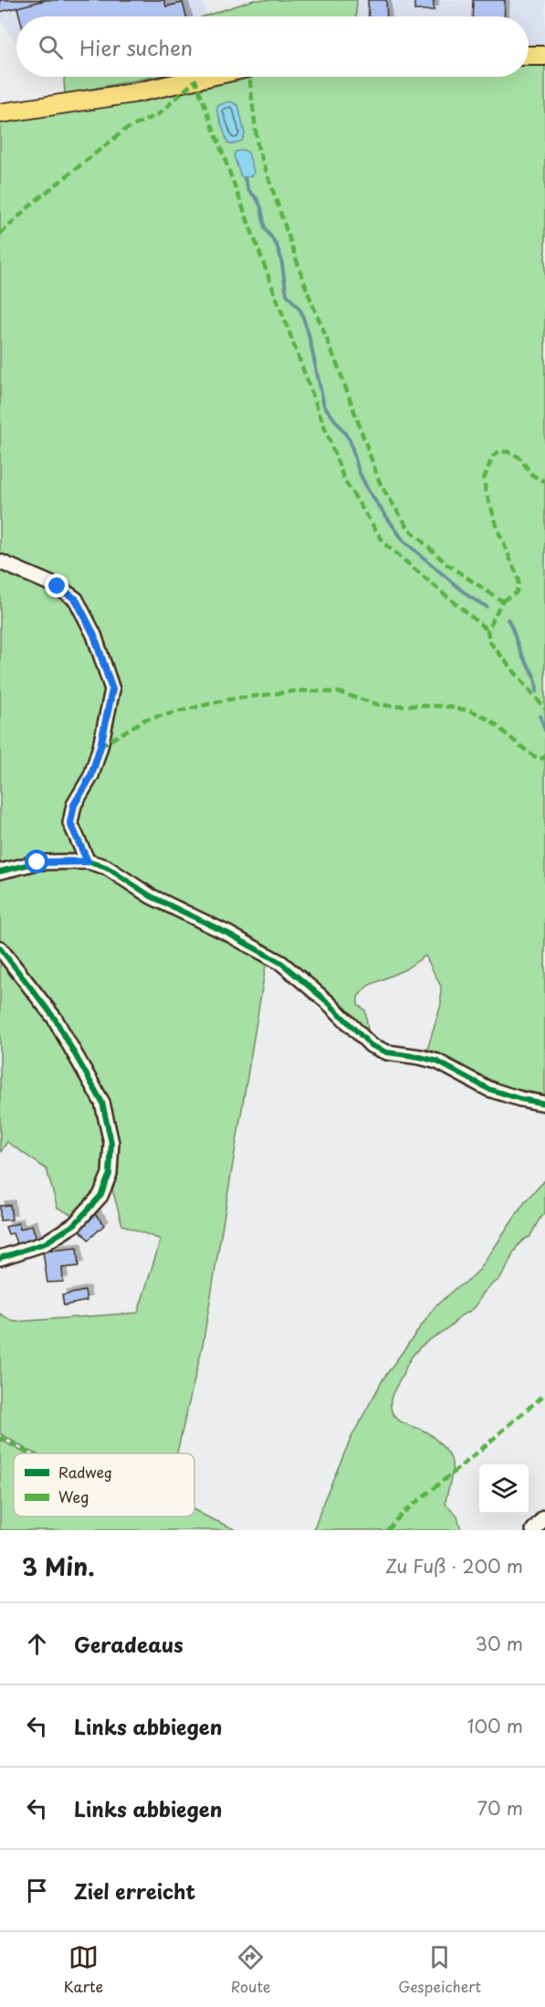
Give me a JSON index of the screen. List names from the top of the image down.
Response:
{
  "legend": ["Radweg", "Weg"],
  "page": {
    "search": "Hier suchen",
    "heading": ["3 Min.", "Zu Fuß · 200 m"],
    "list": [
      ["Geradeaus", "30 m"],
      ["Links abbiegen", "100 m"],
      ["Links abbiegen", "70 m"],
      "Ziel erreicht"
    ],
    "nav": ["Karte", "Route", "Gespeichert"]
  }
}
